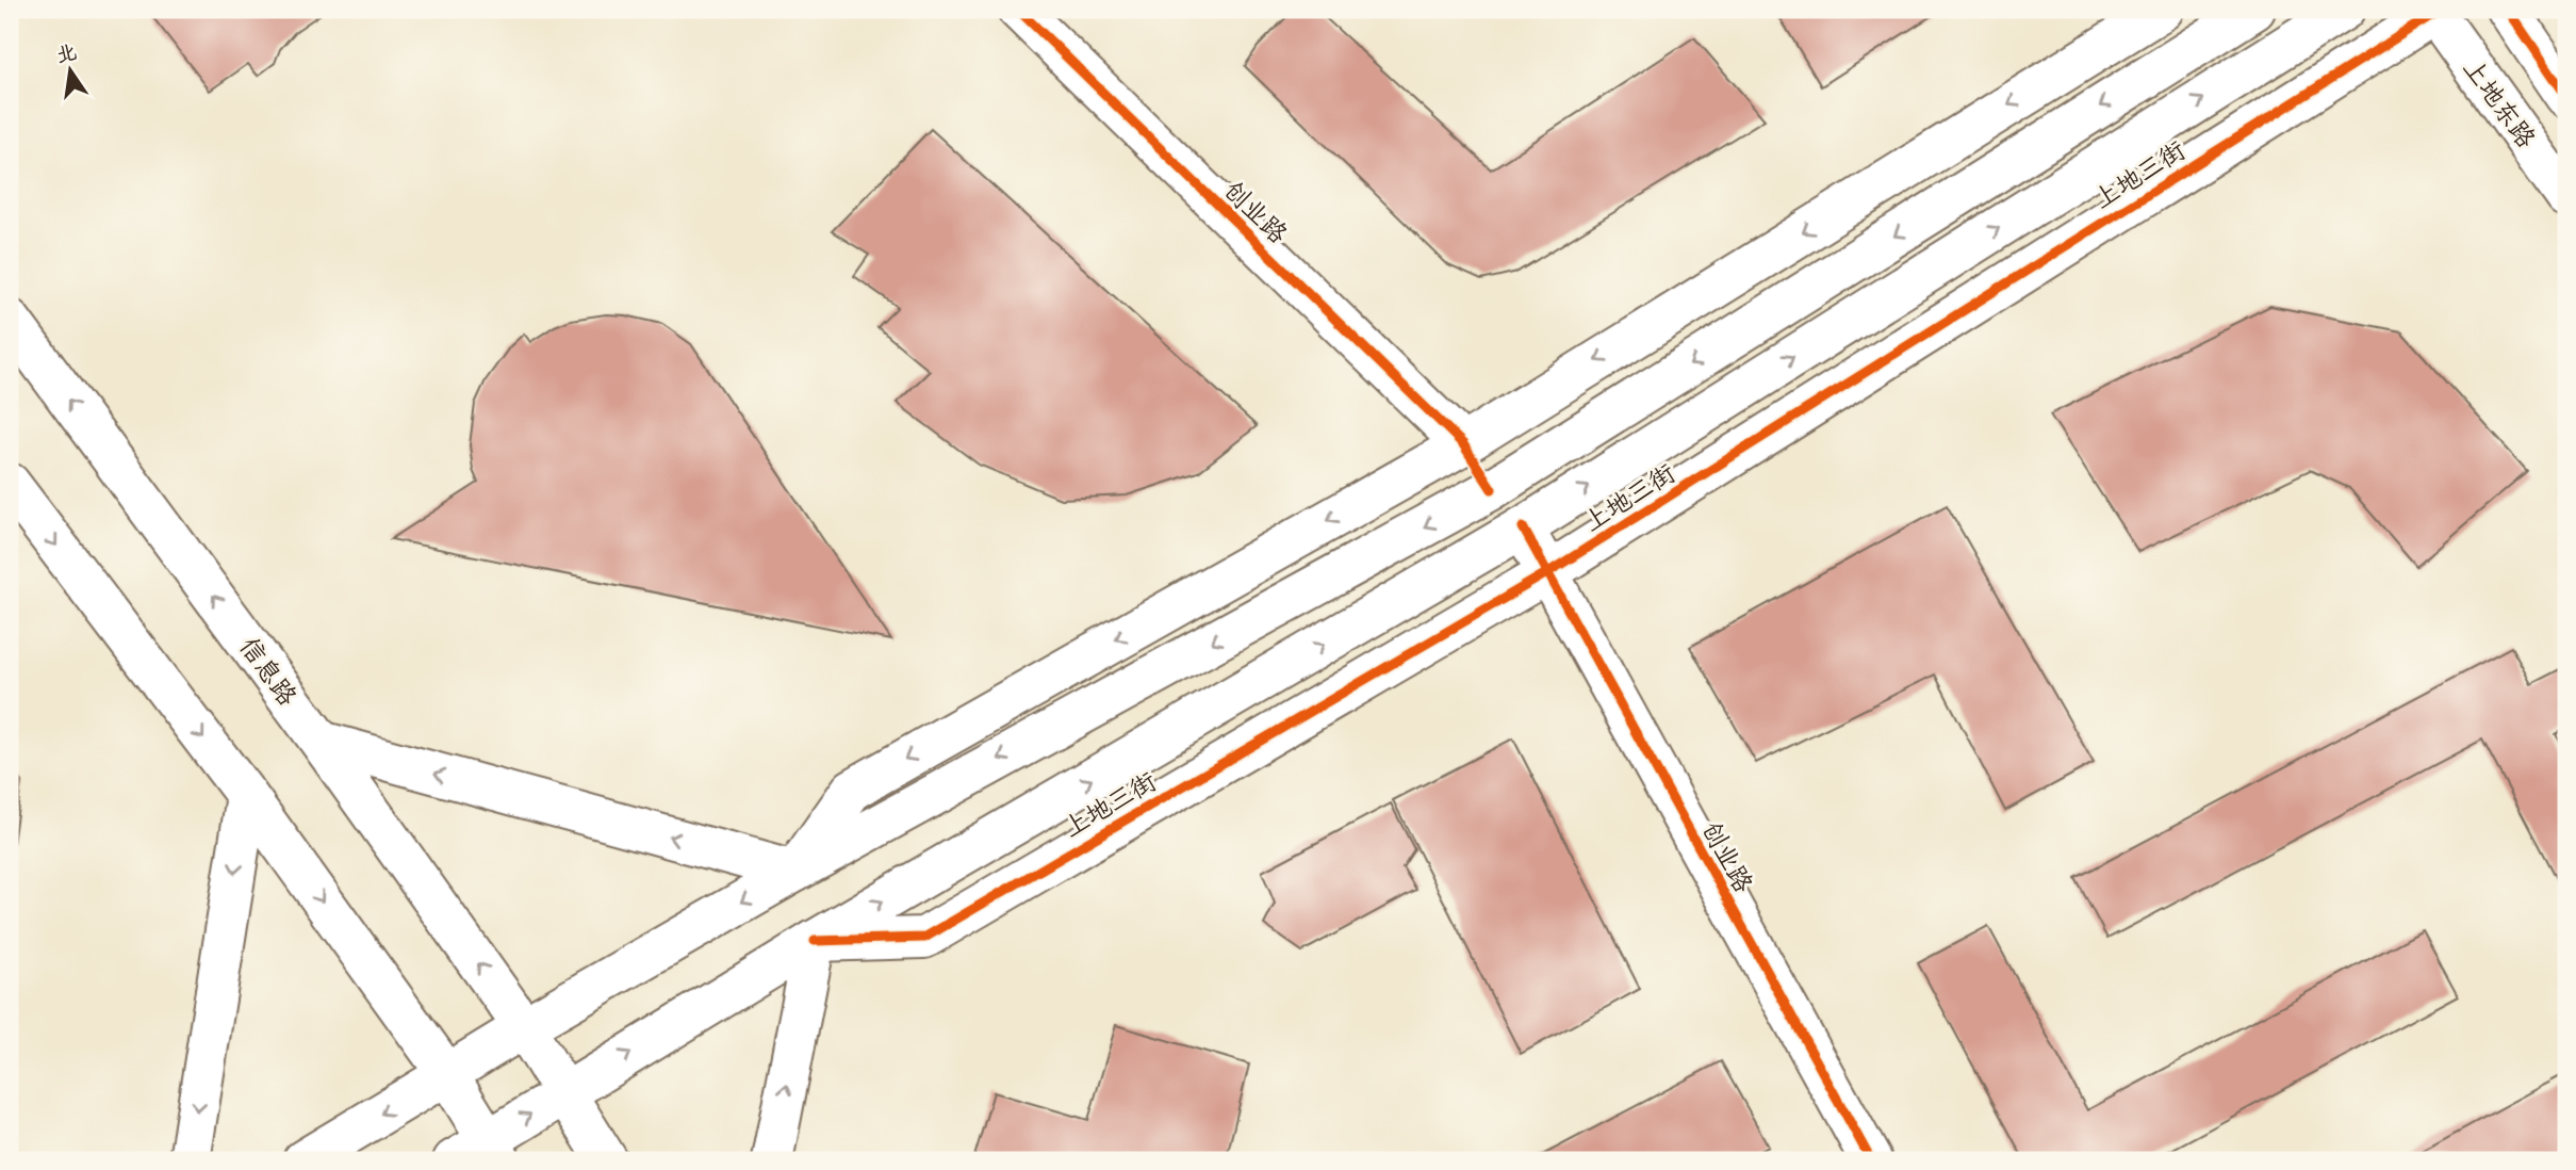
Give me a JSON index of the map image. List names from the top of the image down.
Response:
{
  "streets": {
    "main road": [
      "上地东路",
      "上地三街",
      "创业路",
      "信息路"
    ]
  },
  "crossings": [
    ["上地东路", "上地三街"],
    ["上地三街", "创业路"]
  ],
  "north": "top"
}
